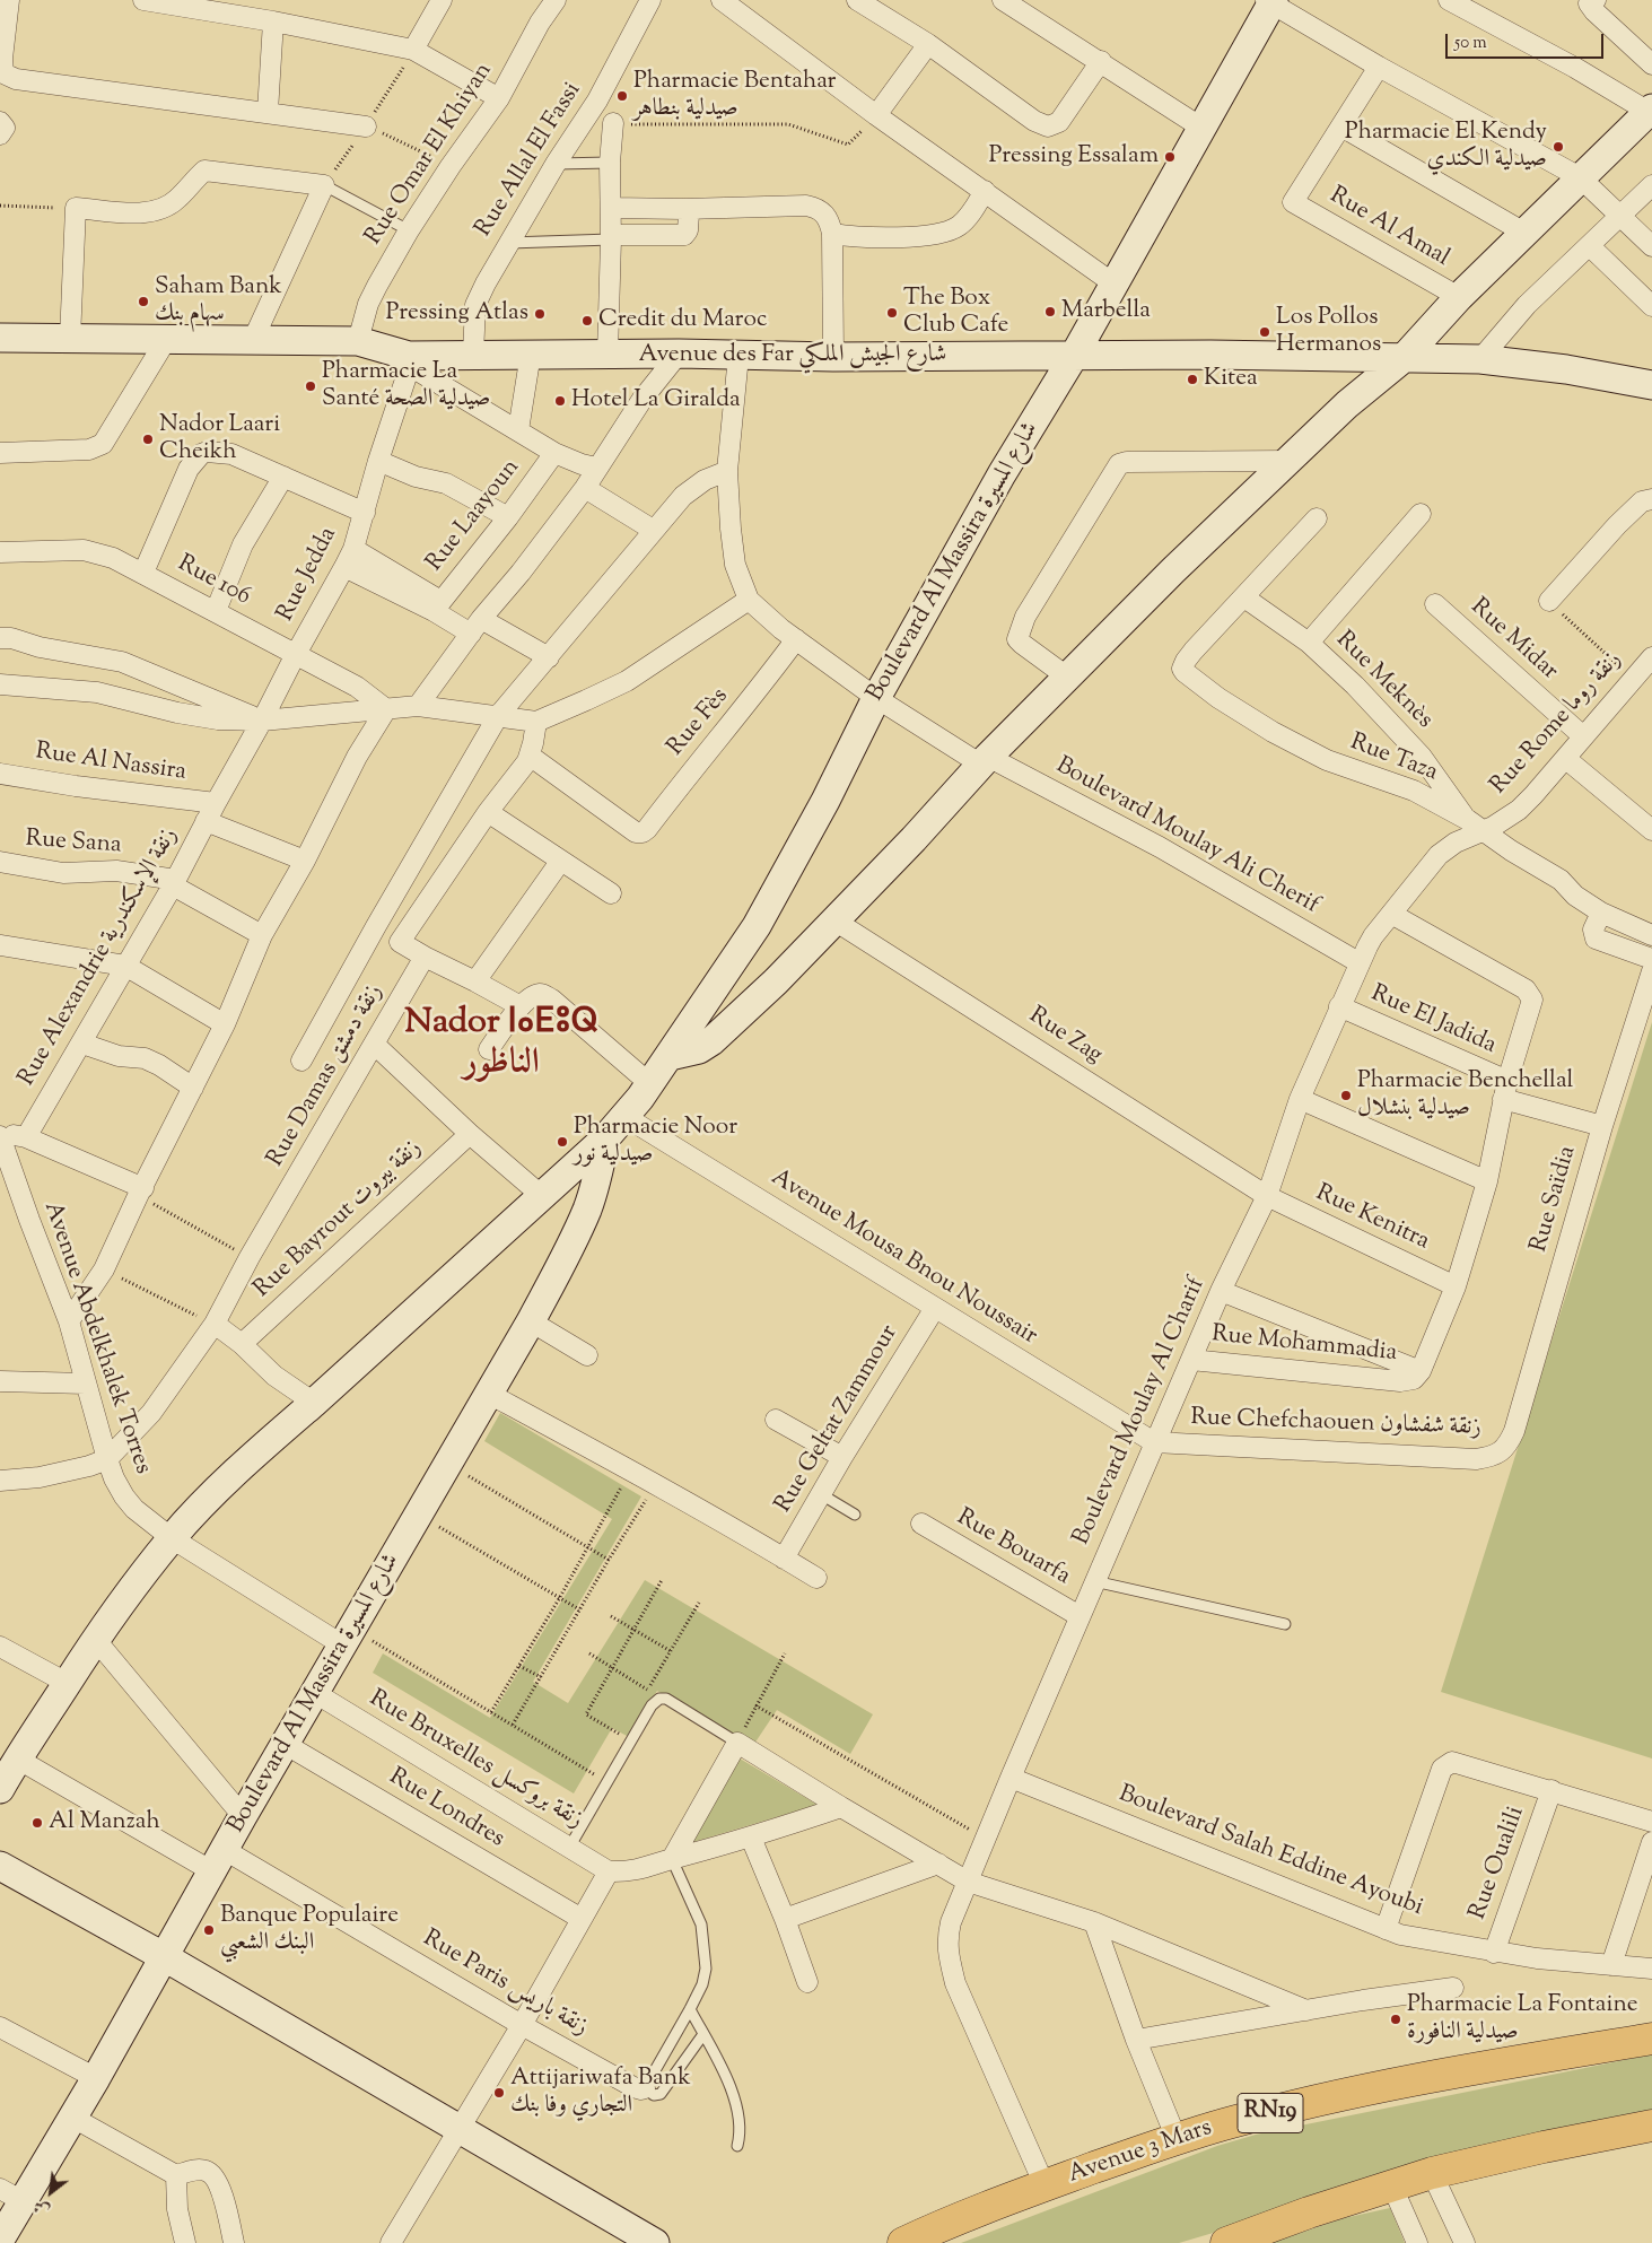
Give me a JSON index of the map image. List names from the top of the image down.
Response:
{
  "streets": {
    "main road": [
      "Avenue des Far شارع الجيش الملكي",
      "Boulevard Al Massira شارع المسيرة",
      "RN19",
      "Avenue 3 Mars"
    ],
    "street": [
      "Rue Omar El Khiyan",
      "Rue Allal El Fassi",
      "Rue Al Amal",
      "Rue Laayoun",
      "Rue Jedda",
      "Rue 106",
      "Rue Midar",
      "Rue Meknès",
      "Rue Fès",
      "Rue Rome زنقة روما",
      "Rue Taza",
      "Rue Al Nassira",
      "Boulevard Moulay Ali Cherif",
      "Rue Sana",
      "Rue Alexandrie زنقة الإسكندرية",
      "Rue El Jadida",
      "Rue Zag",
      "Rue Damas زنقة دمشق",
      "Rue Saïdia",
      "Rue Kenitra",
      "Rue Bayrout زنقة بيروت",
      "Avenue Mousa Bnou Noussair",
      "Avenue Abdelkhalek Torres",
      "Rue Mohammadia",
      "Boulevard Moulay Al Charif",
      "Rue Geltat Zammour",
      "Rue Chefchaouen زنقة شفشاون",
      "Rue Bouarfa",
      "Rue Bruxelles زنقة بروكسل",
      "Rue Londres",
      "Boulevard Salah Eddine Ayoubi",
      "Rue Oualili",
      "Rue Paris زنقة باريس"
    ]
  },
  "crossings": [
    ["Rue Omar El Khiyan", "Avenue des Far شارع الجيش الملكي"],
    ["Rue Allal El Fassi", "Avenue des Far شارع الجيش الملكي"],
    ["Avenue des Far شارع الجيش الملكي", "Boulevard Al Massira شارع المسيرة"],
    ["Avenue des Far شارع الجيش الملكي", "Rue Jedda"],
    ["Boulevard Al Massira شارع المسيرة", "Avenue Mousa Bnou Noussair"],
    ["Boulevard Al Massira شارع المسيرة", "Avenue Abdelkhalek Torres"],
    ["Boulevard Al Massira شارع المسيرة", "Rue Bruxelles زنقة بروكسل"],
    ["Boulevard Al Massira شارع المسيرة", "Rue Londres"],
    ["Boulevard Al Massira شارع المسيرة", "Rue Paris زنقة باريس"],
    ["Rue Jedda", "Rue 106"],
    ["Rue Jedda", "Rue Al Nassira"],
    ["Rue Jedda", "Rue Alexandrie زنقة الإسكندرية"],
    ["Rue Midar", "Rue Rome زنقة روما"],
    ["Rue Meknès", "Rue Rome زنقة روما"],
    ["Rue Meknès", "Rue Taza"],
    ["Rue Rome زنقة روما", "Rue Taza"],
    ["Rue Rome زنقة روما", "Boulevard Moulay Ali Cherif"],
    ["Rue Rome زنقة روما", "Boulevard Moulay Al Charif"],
    ["Rue Al Nassira", "Rue Alexandrie زنقة الإسكندرية"],
    ["Boulevard Moulay Ali Cherif", "Boulevard Moulay Al Charif"],
    ["Rue Sana", "Rue Alexandrie زنقة الإسكندرية"],
    ["Rue El Jadida", "Rue Saïdia"],
    ["Rue El Jadida", "Boulevard Moulay Al Charif"],
    ["Rue Zag", "Rue Kenitra"],
    ["Rue Zag", "Boulevard Moulay Al Charif"],
    ["Rue Damas زنقة دمشق", "Avenue Abdelkhalek Torres"],
    ["Rue Saïdia", "Rue Chefchaouen زنقة شفشاون"],
    ["Rue Kenitra", "Boulevard Moulay Al Charif"],
    ["Avenue Mousa Bnou Noussair", "Boulevard Moulay Al Charif"],
    ["Avenue Mousa Bnou Noussair", "Rue Geltat Zammour"],
    ["Avenue Mousa Bnou Noussair", "Rue Chefchaouen زنقة شفشاون"],
    ["Rue Mohammadia", "Boulevard Moulay Al Charif"],
    ["Boulevard Moulay Al Charif", "Rue Chefchaouen زنقة شفشاون"],
    ["Boulevard Moulay Al Charif", "Rue Bouarfa"],
    ["Boulevard Moulay Al Charif", "Boulevard Salah Eddine Ayoubi"],
    ["Boulevard Moulay Al Charif", "Avenue 3 Mars"],
    ["Boulevard Salah Eddine Ayoubi", "Rue Oualili"]
  ],
  "districts": ["Nador ⵏⴰⴹⵓⵕ الناظور"],
  "places": [
    "Pharmacie Bentahar صيدلية بنطاهر",
    "Pharmacie El Kendy صيدلية الكندي",
    "Pressing Essalam",
    "Saham Bank سهام بنك",
    "Marbella",
    "The Box Club Cafe",
    "Pressing Atlas",
    "Credit du Maroc",
    "Los Pollos Hermanos",
    "Kitea",
    "Pharmacie La Santé صيدلية الصحة",
    "Hotel La Giralda",
    "Nador Laari Cheikh",
    "Pharmacie Benchellal صيدلية بنشلال",
    "Pharmacie Noor صيدلية نور",
    "Al Manzah",
    "Banque Populaire البنك الشعبي",
    "Pharmacie La Fontaine صيدلية النافورة",
    "Attijariwafa Bank التجاري وفا بنك"
  ],
  "scale_bar": "50 m",
  "north": "bottom left"
}
